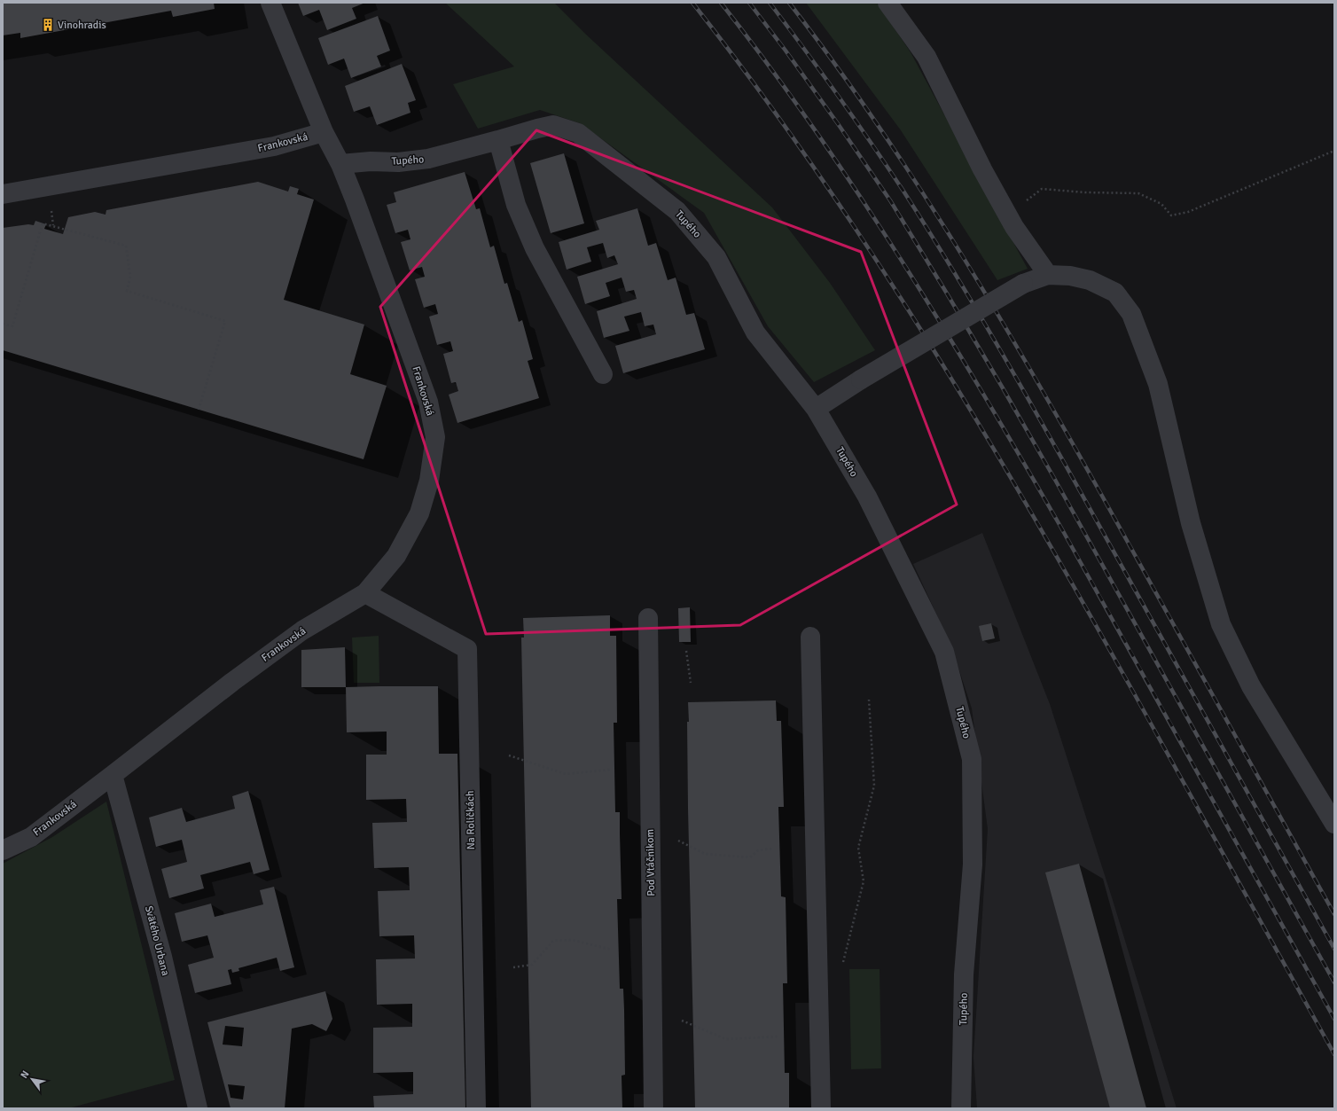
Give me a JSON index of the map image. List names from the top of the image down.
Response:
{
  "streets": {
    "street": [
      "Frankovská",
      "Tupého",
      "Na Roličkách",
      "Pod Vtáčnikom",
      "Svätého Urbana"
    ]
  },
  "crossings": [
    ["Frankovská", "Tupého"],
    ["Frankovská", "Na Roličkách"],
    ["Frankovská", "Svätého Urbana"]
  ],
  "places": {
    "building": ["Vinohradis"]
  },
  "north": "top left"
}
